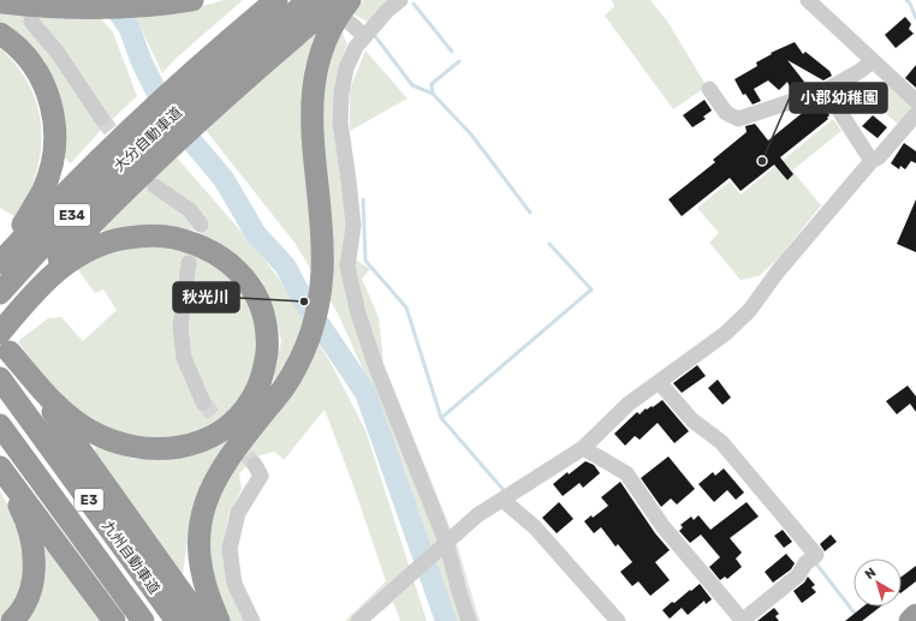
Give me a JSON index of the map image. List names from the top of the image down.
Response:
{
  "streets": {
    "highway": [
      "大分自動車道",
      "E34",
      "E3",
      "九州自動車道"
    ]
  },
  "places": ["小郡幼稚園", "秋光川"],
  "north": "top left"
}
